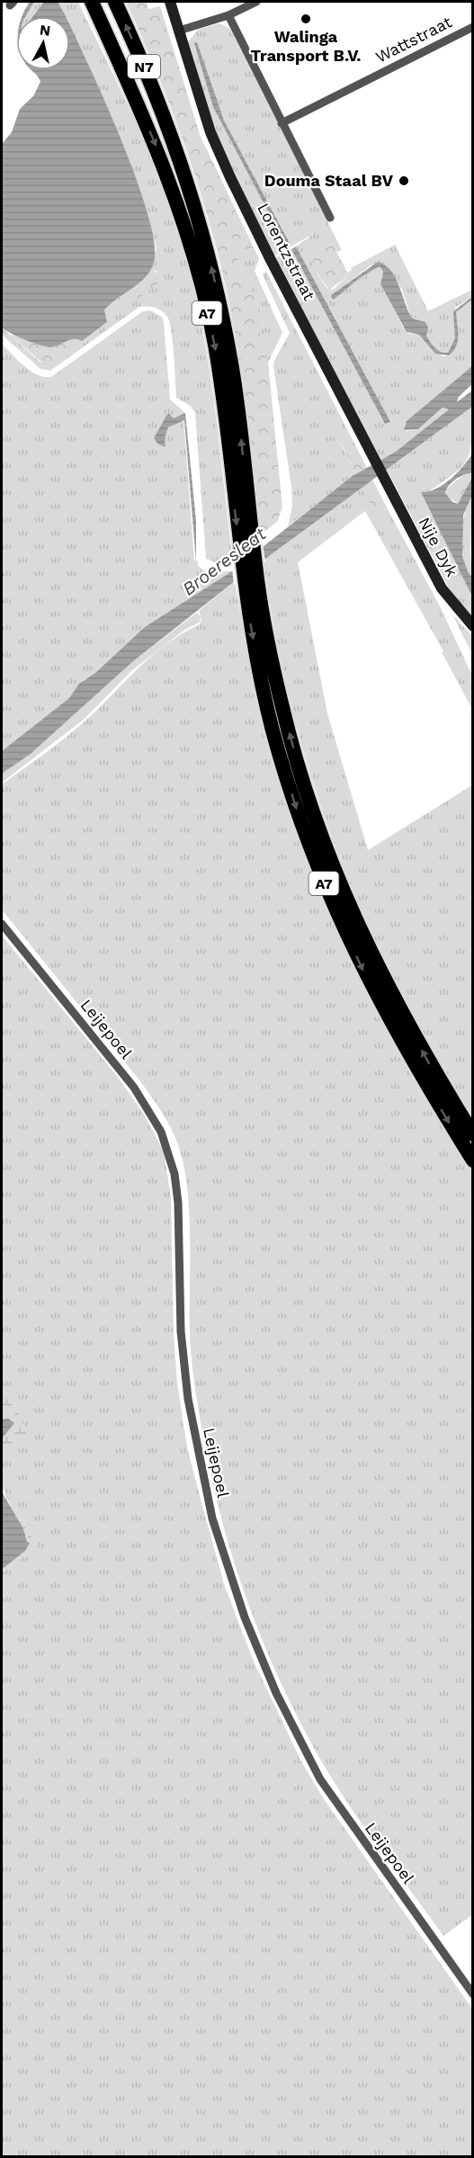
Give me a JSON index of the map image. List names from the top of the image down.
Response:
{
  "streets": {
    "highway": ["N7", "A7"],
    "street": [
      "Wattstraat",
      "Lorentzstraat",
      "Nije Dyk",
      "Leijepoel"
    ]
  },
  "crossings": [
    ["N7", "A7"],
    ["Lorentzstraat", "Nije Dyk"]
  ],
  "water": ["Broeresleat"],
  "places": ["Walinga Transport B.V.", "Douma Staal BV"],
  "north": "top"
}
